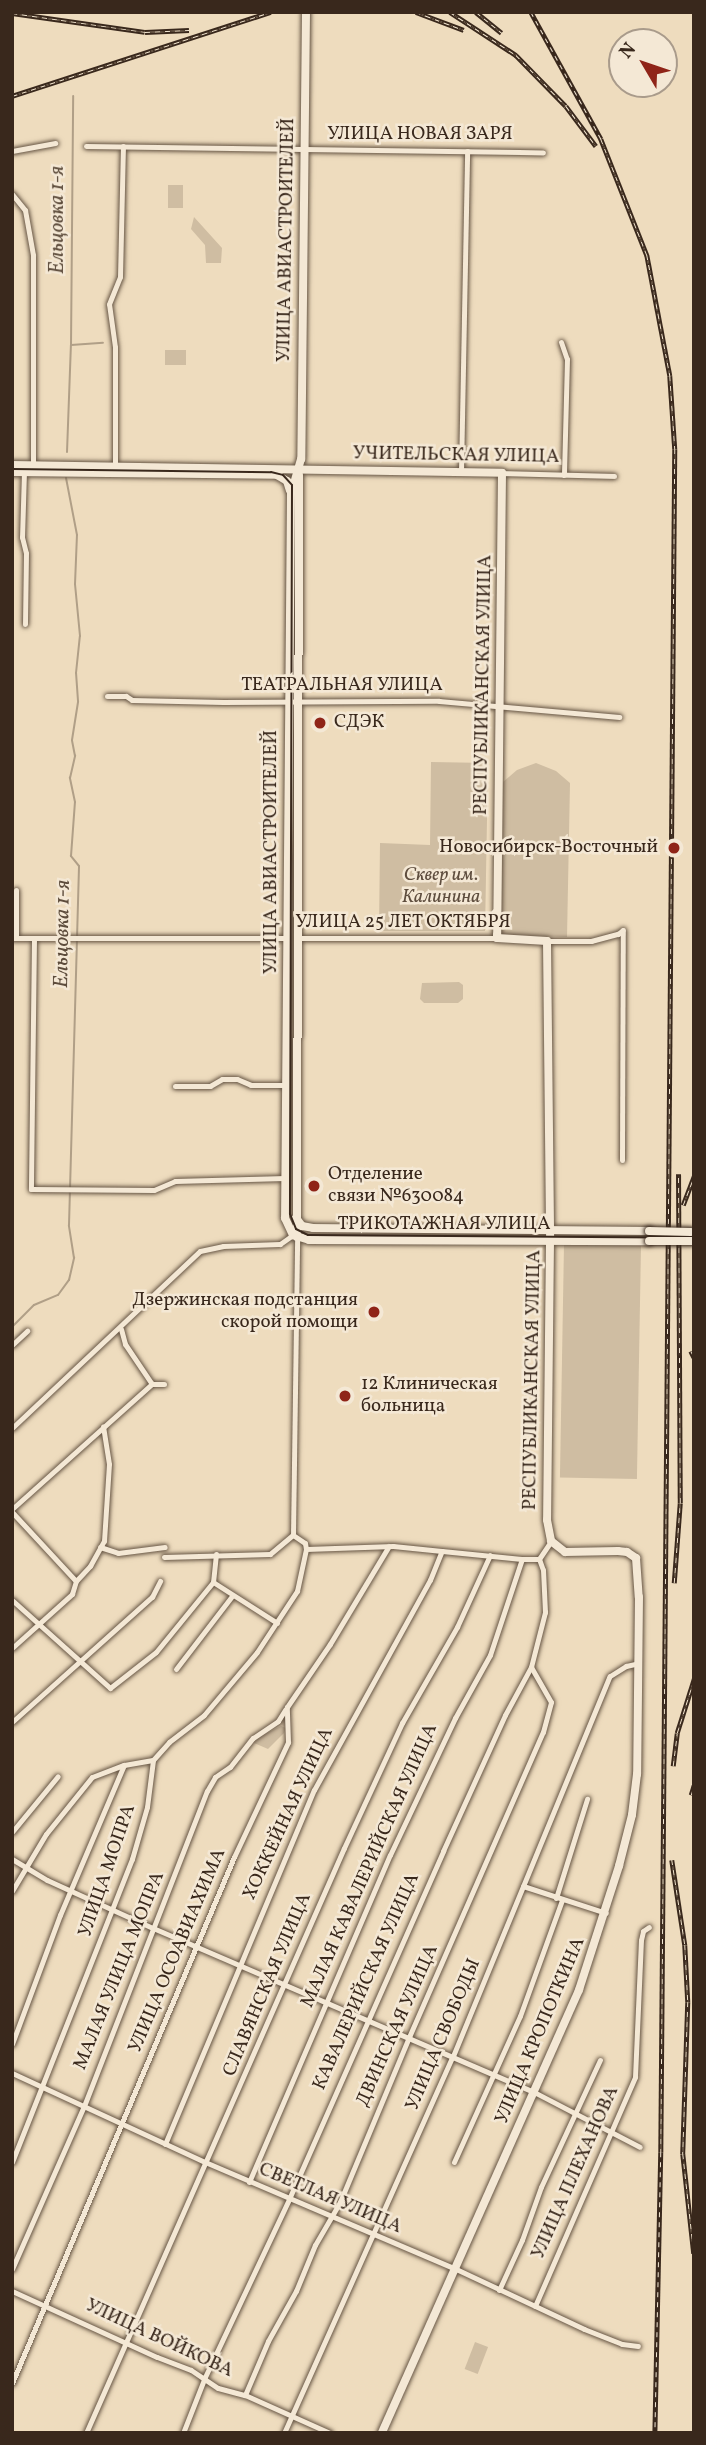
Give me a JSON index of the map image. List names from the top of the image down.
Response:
{
  "streets": {
    "main road": [
      "УЛИЦА АВИАСТРОИТЕЛЕЙ",
      "УЧИТЕЛЬСКАЯ УЛИЦА",
      "РЕСПУБЛИКАНСКАЯ УЛИЦА",
      "УЛИЦА 25 ЛЕТ ОКТЯБРЯ",
      "ТРИКОТАЖНАЯ УЛИЦА",
      "УЛИЦА КРОПОТКИНА"
    ],
    "street": [
      "УЛИЦА НОВАЯ ЗАРЯ",
      "ТЕАТРАЛЬНАЯ УЛИЦА",
      "ХОККЕЙНАЯ УЛИЦА",
      "МАЛАЯ КАВАЛЕРИЙСКАЯ УЛИЦА",
      "УЛИЦА МОПРА",
      "УЛИЦА ОСОАВИАХИМА",
      "МАЛАЯ УЛИЦА МОПРА",
      "КАВАЛЕРИЙСКАЯ УЛИЦА",
      "СЛАВЯНСКАЯ УЛИЦА",
      "ДВИНСКАЯ УЛИЦА",
      "УЛИЦА СВОБОДЫ",
      "УЛИЦА ПЛЕХАНОВА",
      "СВЕТЛАЯ УЛИЦА",
      "УЛИЦА ВОЙКОВА"
    ]
  },
  "crossings": [
    ["УЛИЦА НОВАЯ ЗАРЯ", "УЛИЦА АВИАСТРОИТЕЛЕЙ"],
    ["УЛИЦА АВИАСТРОИТЕЛЕЙ", "УЧИТЕЛЬСКАЯ УЛИЦА"],
    ["УЛИЦА АВИАСТРОИТЕЛЕЙ", "ТЕАТРАЛЬНАЯ УЛИЦА"],
    ["УЛИЦА АВИАСТРОИТЕЛЕЙ", "УЛИЦА 25 ЛЕТ ОКТЯБРЯ"],
    ["УЛИЦА АВИАСТРОИТЕЛЕЙ", "ТРИКОТАЖНАЯ УЛИЦА"],
    ["УЧИТЕЛЬСКАЯ УЛИЦА", "РЕСПУБЛИКАНСКАЯ УЛИЦА"],
    ["РЕСПУБЛИКАНСКАЯ УЛИЦА", "ТЕАТРАЛЬНАЯ УЛИЦА"],
    ["РЕСПУБЛИКАНСКАЯ УЛИЦА", "УЛИЦА 25 ЛЕТ ОКТЯБРЯ"],
    ["РЕСПУБЛИКАНСКАЯ УЛИЦА", "ТРИКОТАЖНАЯ УЛИЦА"],
    ["РЕСПУБЛИКАНСКАЯ УЛИЦА", "УЛИЦА КРОПОТКИНА"],
    ["ХОККЕЙНАЯ УЛИЦА", "СВЕТЛАЯ УЛИЦА"],
    ["МАЛАЯ КАВАЛЕРИЙСКАЯ УЛИЦА", "СВЕТЛАЯ УЛИЦА"],
    ["УЛИЦА МОПРА", "СВЕТЛАЯ УЛИЦА"],
    ["УЛИЦА ОСОАВИАХИМА", "МАЛАЯ УЛИЦА МОПРА"],
    ["УЛИЦА ОСОАВИАХИМА", "СВЕТЛАЯ УЛИЦА"],
    ["УЛИЦА ОСОАВИАХИМА", "УЛИЦА ВОЙКОВА"],
    ["МАЛАЯ УЛИЦА МОПРА", "СВЕТЛАЯ УЛИЦА"],
    ["КАВАЛЕРИЙСКАЯ УЛИЦА", "ДВИНСКАЯ УЛИЦА"],
    ["КАВАЛЕРИЙСКАЯ УЛИЦА", "СВЕТЛАЯ УЛИЦА"],
    ["КАВАЛЕРИЙСКАЯ УЛИЦА", "УЛИЦА ВОЙКОВА"],
    ["СЛАВЯНСКАЯ УЛИЦА", "СВЕТЛАЯ УЛИЦА"],
    ["СЛАВЯНСКАЯ УЛИЦА", "УЛИЦА ВОЙКОВА"],
    ["ДВИНСКАЯ УЛИЦА", "СВЕТЛАЯ УЛИЦА"],
    ["ДВИНСКАЯ УЛИЦА", "УЛИЦА ВОЙКОВА"],
    ["УЛИЦА КРОПОТКИНА", "УЛИЦА СВОБОДЫ"],
    ["УЛИЦА КРОПОТКИНА", "СВЕТЛАЯ УЛИЦА"],
    ["УЛИЦА СВОБОДЫ", "СВЕТЛАЯ УЛИЦА"],
    ["УЛИЦА СВОБОДЫ", "УЛИЦА ВОЙКОВА"],
    ["УЛИЦА ПЛЕХАНОВА", "СВЕТЛАЯ УЛИЦА"]
  ],
  "water": ["Ельцовка 1-я"],
  "parks": ["Сквер им. Калинина"],
  "places": [
    "СДЭК",
    "Новосибирск-Восточный",
    "Отделение связи №630084",
    "Дзержинская подстанция скорой помощи",
    "12 Клиническая больница"
  ],
  "north": "top left"
}
